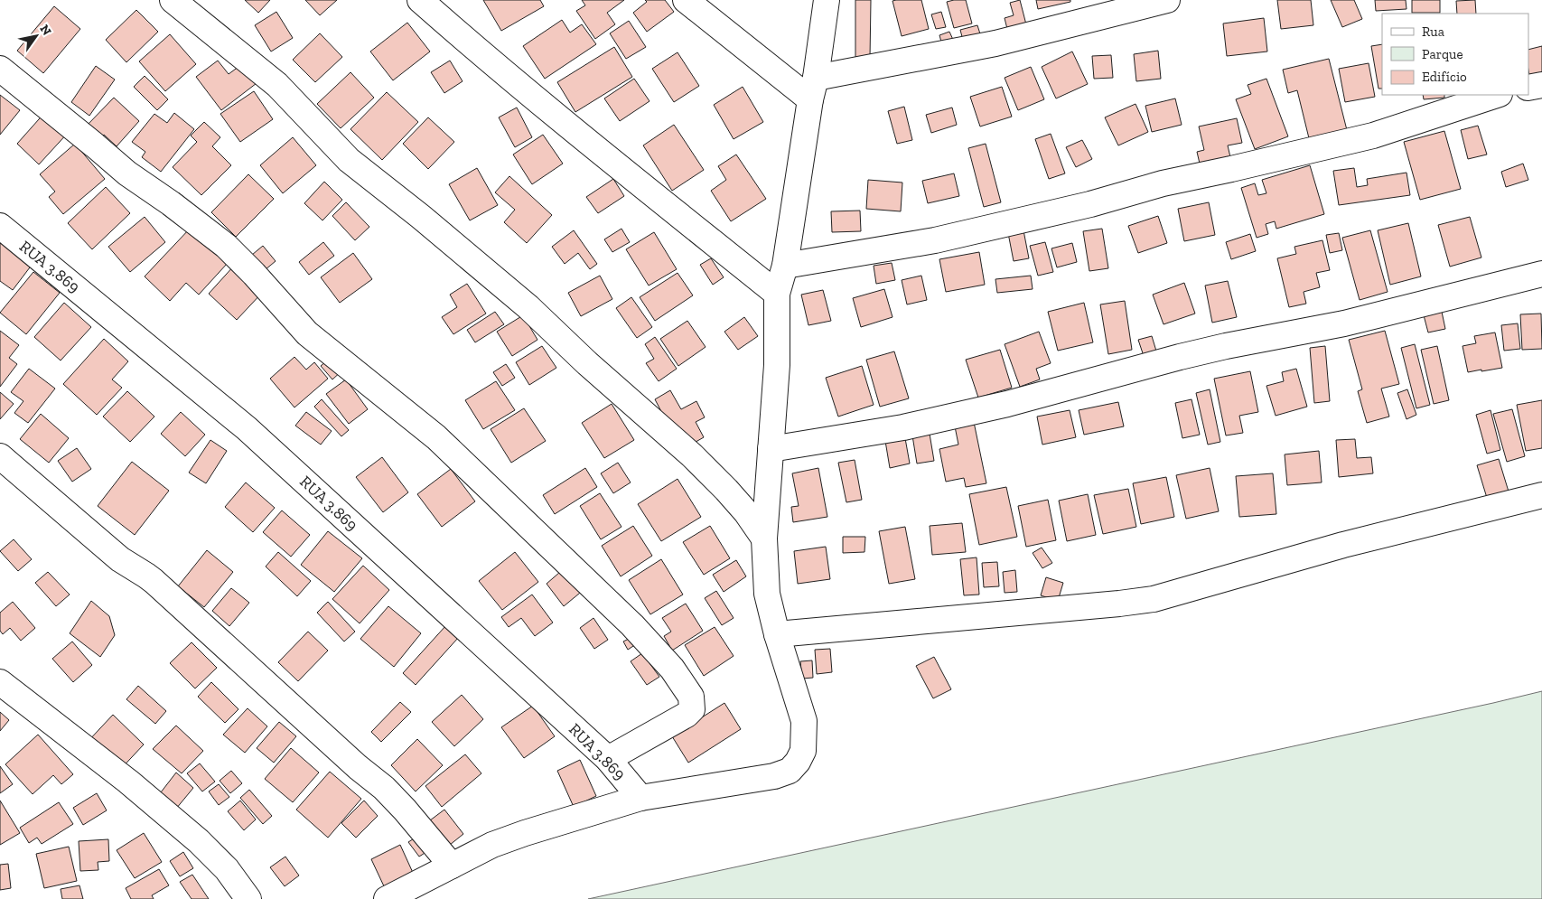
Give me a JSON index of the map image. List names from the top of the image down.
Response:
{
  "streets": {
    "street": ["RUA 3.869"]
  },
  "legend": ["Rua", "Parque", "Edifício"],
  "north": "top right"
}
